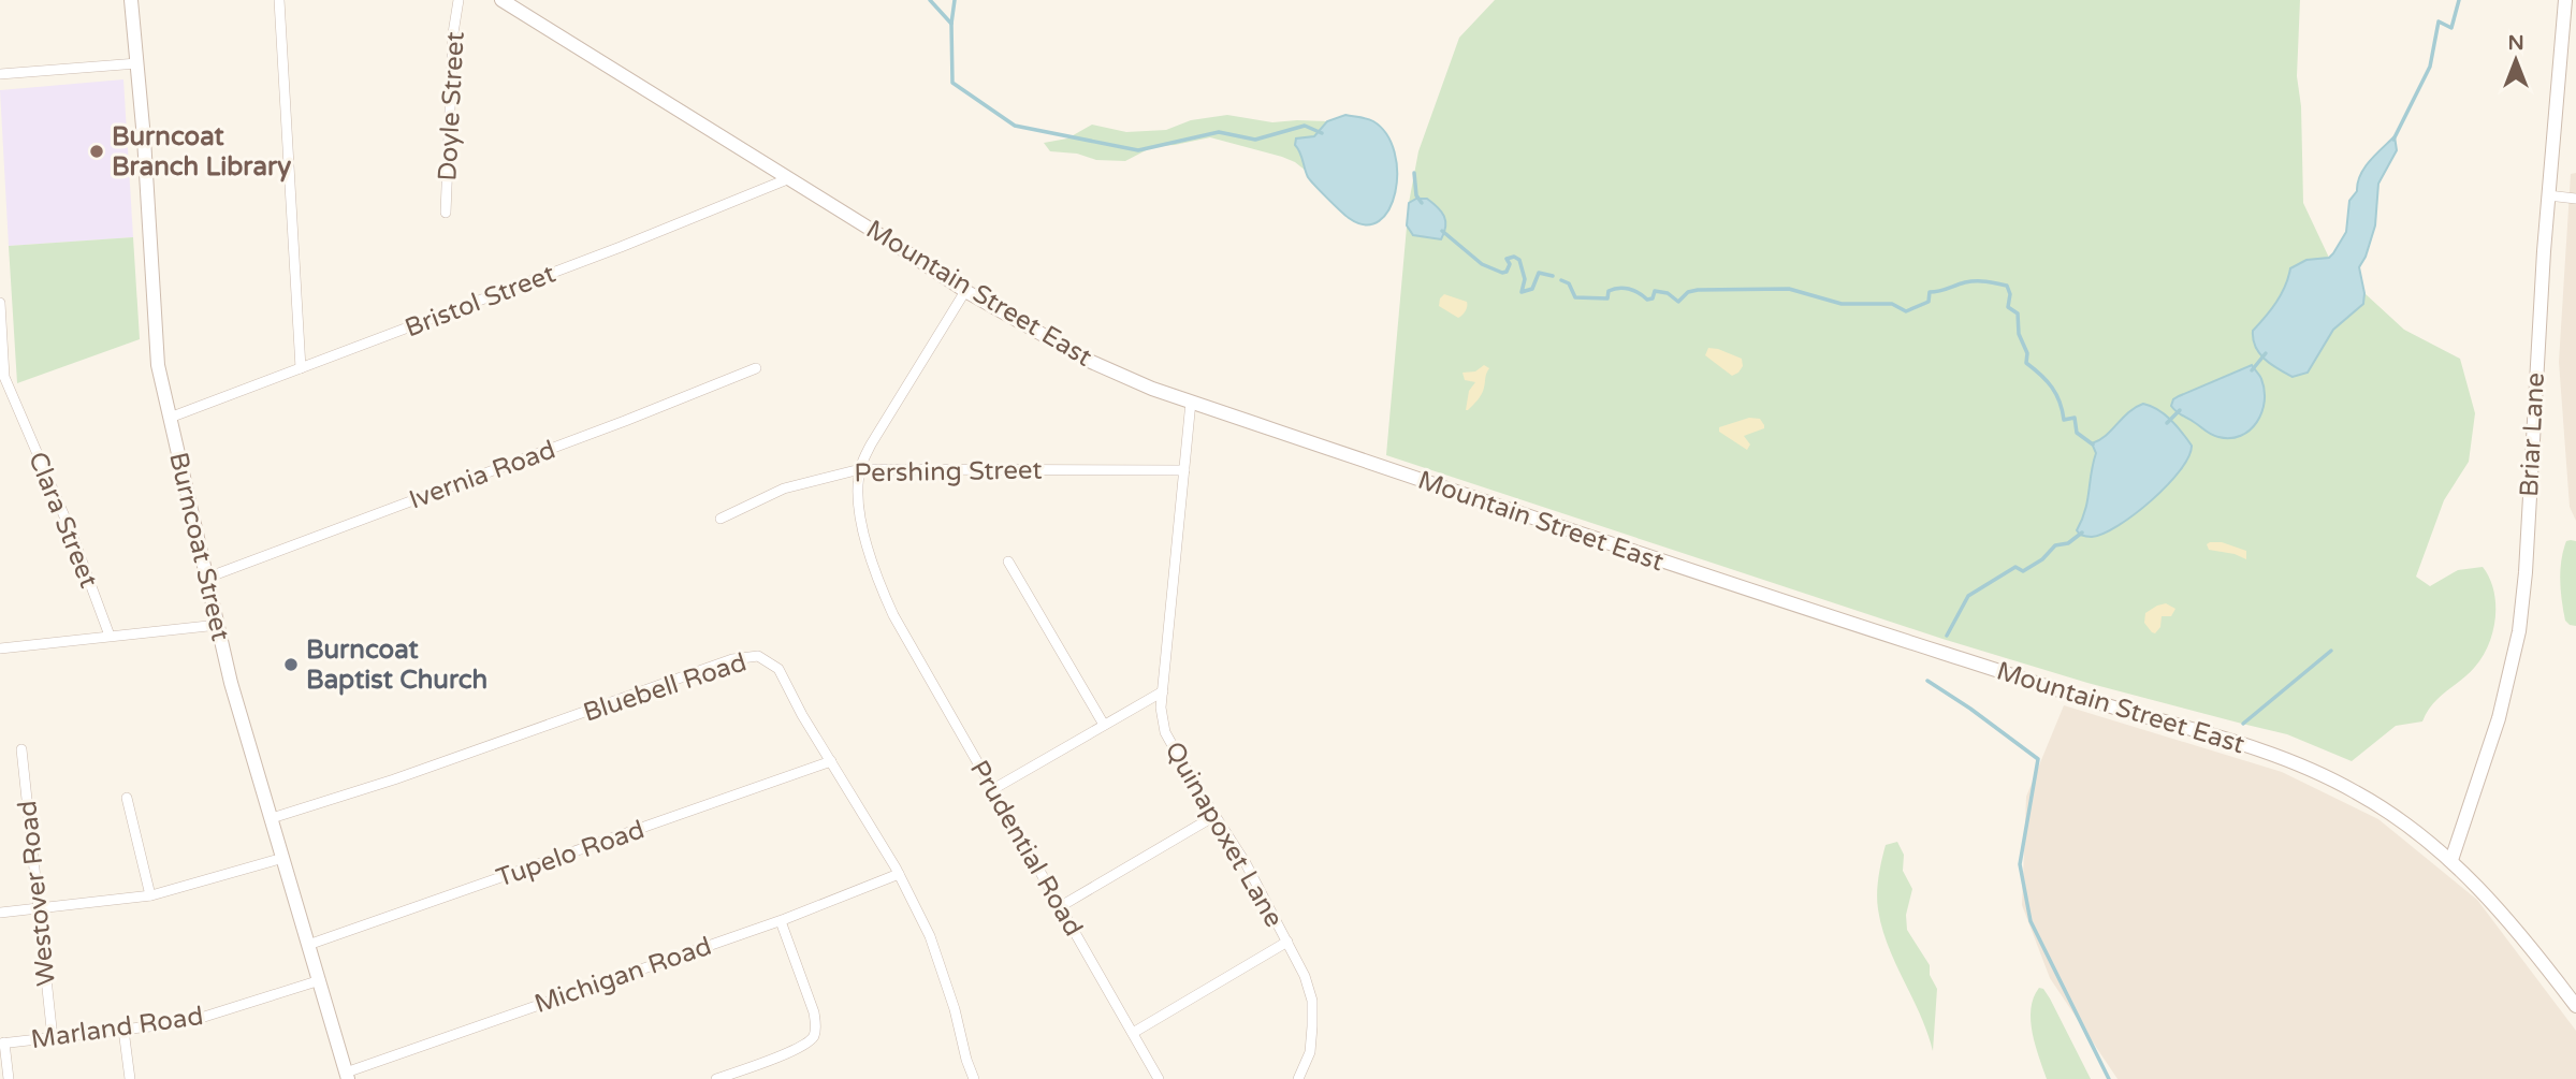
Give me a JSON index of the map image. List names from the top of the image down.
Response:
{
  "streets": {
    "main road": ["Mountain Street East", "Briar Lane", "Burncoat Street"],
    "street": [
      "Doyle Street",
      "Bristol Street",
      "Pershing Street",
      "Ivernia Road",
      "Clara Street",
      "Bluebell Road",
      "Quinapoxet Lane",
      "Prudential Road",
      "Tupelo Road",
      "Westover Road",
      "Michigan Road",
      "Marland Road"
    ]
  },
  "crossings": [
    ["Mountain Street East", "Bristol Street"],
    ["Mountain Street East", "Briar Lane"],
    ["Mountain Street East", "Quinapoxet Lane"],
    ["Bristol Street", "Burncoat Street"],
    ["Pershing Street", "Quinapoxet Lane"],
    ["Pershing Street", "Prudential Road"],
    ["Ivernia Road", "Burncoat Street"],
    ["Burncoat Street", "Bluebell Road"],
    ["Burncoat Street", "Tupelo Road"],
    ["Burncoat Street", "Michigan Road"],
    ["Burncoat Street", "Marland Road"],
    ["Bluebell Road", "Tupelo Road"],
    ["Bluebell Road", "Michigan Road"],
    ["Westover Road", "Marland Road"]
  ],
  "places": ["Burncoat Branch Library", "Burncoat Baptist Church"],
  "north": "top"
}
